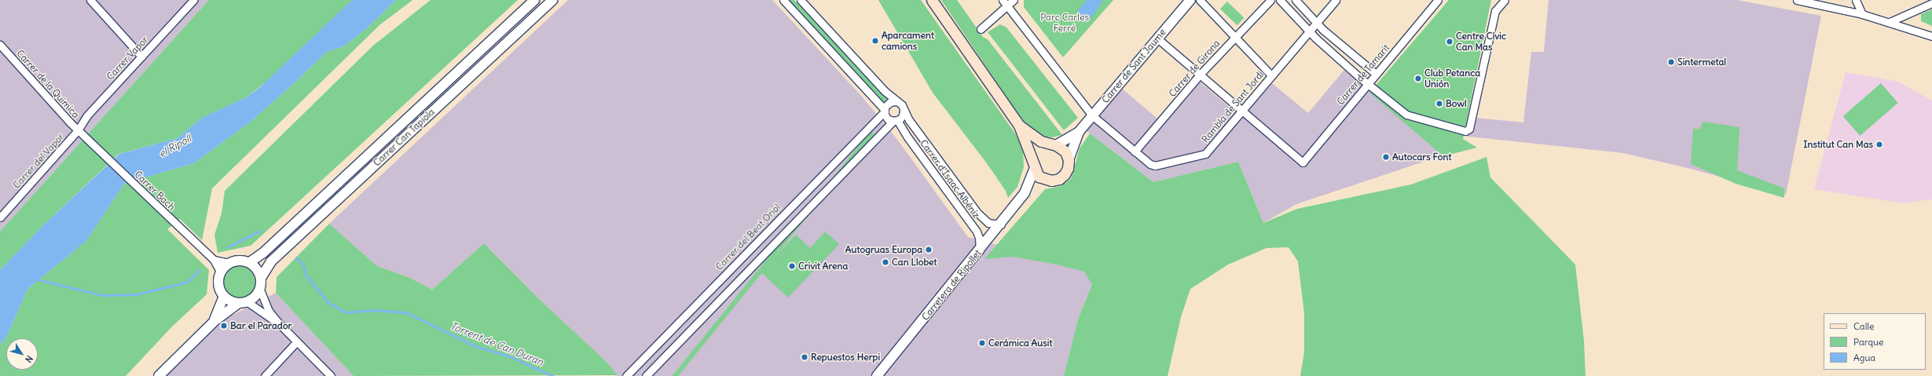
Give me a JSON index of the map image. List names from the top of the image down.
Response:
{
  "streets": {
    "street": [
      "Carrer Vapor",
      "Carrer de Sant Jaume",
      "Carrer de Girona",
      "Carrer de Tamarit",
      "Carrer de la Quimica",
      "Rambla de Sant Jordi",
      "Carrer Can Tapiola",
      "Carrer del Vapor",
      "Carrer d'Isaac Albéniz",
      "Carrer Bach",
      "Carrer del Beat Oriol",
      "Carretera de Ripollet"
    ]
  },
  "crossings": [
    ["Carrer Vapor", "Carrer de la Quimica"],
    ["Carrer Vapor", "Carrer del Vapor"],
    ["Carrer Vapor", "Carrer Bach"],
    ["Carrer de Sant Jaume", "Rambla de Sant Jordi"],
    ["Carrer de Sant Jaume", "Carretera de Ripollet"],
    ["Carrer de Girona", "Rambla de Sant Jordi"],
    ["Carrer de Tamarit", "Rambla de Sant Jordi"],
    ["Carrer de la Quimica", "Carrer del Vapor"],
    ["Carrer de la Quimica", "Carrer Bach"],
    ["Carrer Can Tapiola", "Carrer Bach"],
    ["Carrer del Vapor", "Carrer Bach"],
    ["Carrer d'Isaac Albéniz", "Carrer del Beat Oriol"],
    ["Carrer d'Isaac Albéniz", "Carretera de Ripollet"]
  ],
  "water": ["el Ripoll", "Torrent de Can Duran"],
  "parks": ["Parc Carles Ferré"],
  "places": [
    "Aparcament camions",
    "Centre Cívic Can Mas",
    "Sintermetal",
    "Club Petanca Unión",
    "Bowl",
    "Institut Can Mas",
    "Autocars Font",
    "Autogruas Europa",
    "Can Llobet",
    "Crivit Arena",
    "Bar el Parador",
    "Cerámica Ausit",
    "Repuestos Herpi"
  ],
  "legend": ["Calle", "Parque", "Agua"],
  "north": "bottom right"
}
